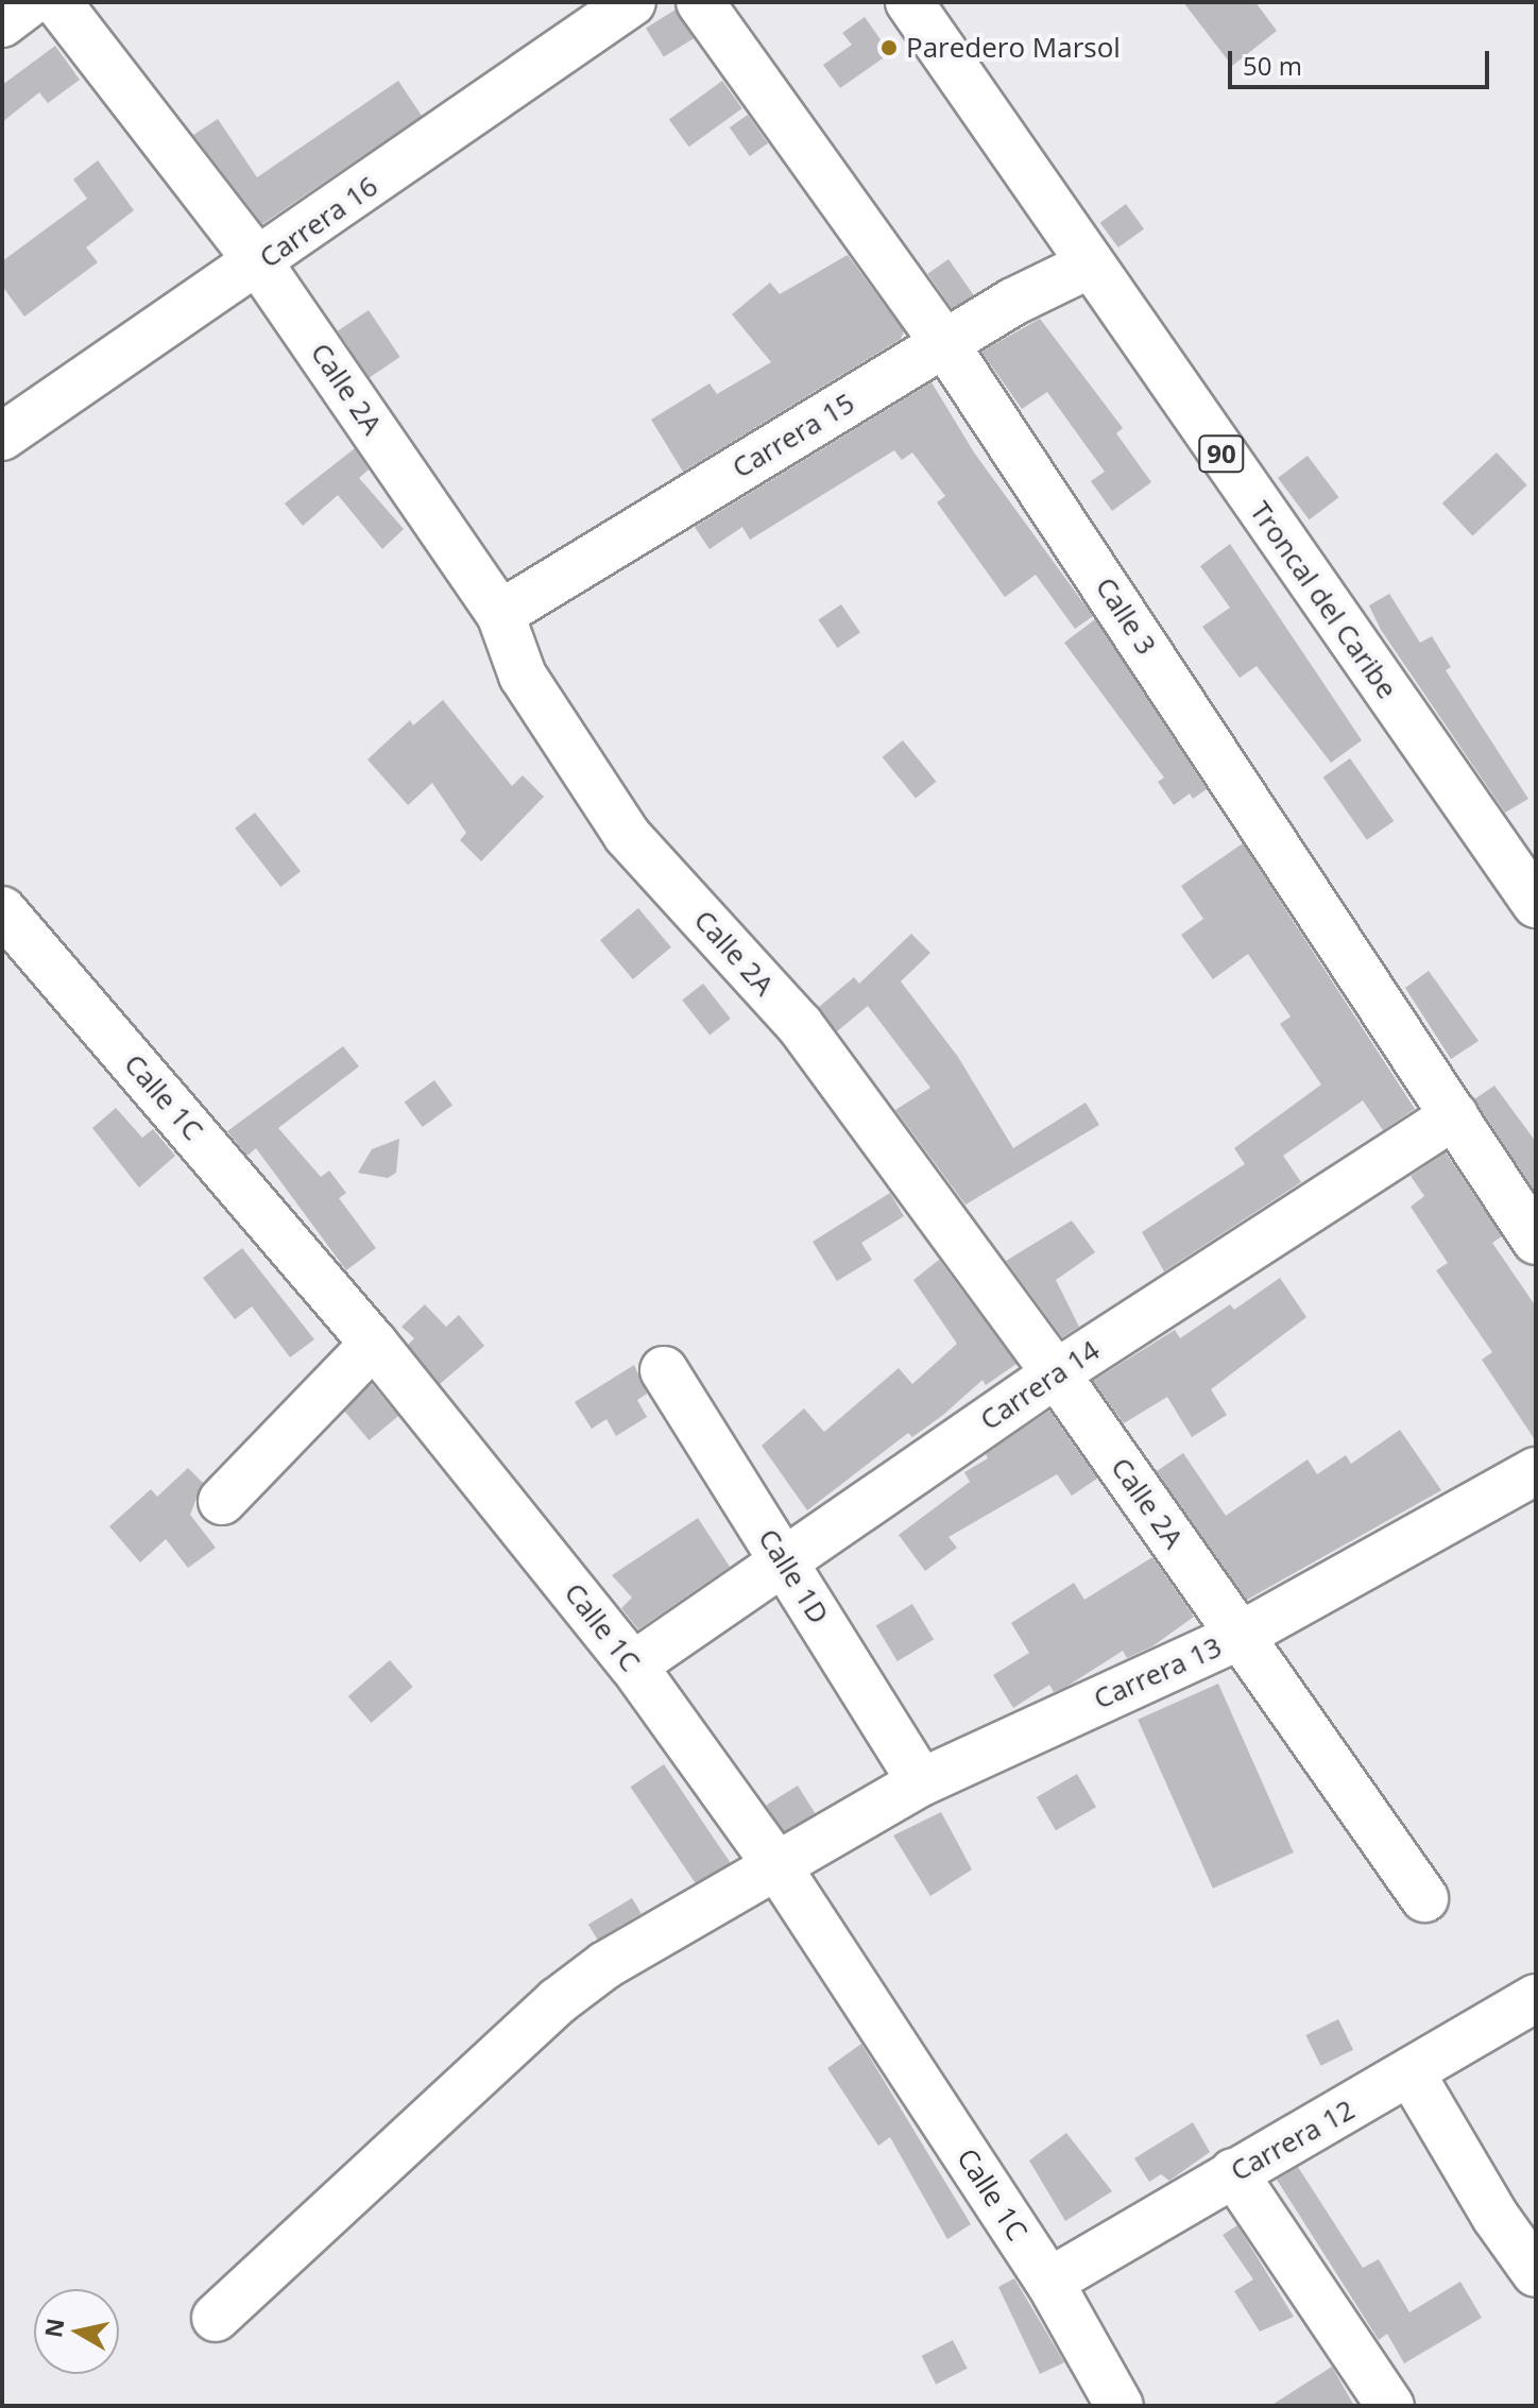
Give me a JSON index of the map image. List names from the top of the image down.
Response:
{
  "streets": {
    "main road": [
      "Carrera 16",
      "Calle 2A",
      "Carrera 15",
      "90",
      "Troncal del Caribe",
      "Calle 3",
      "Calle 1C",
      "Carrera 14",
      "Calle 1D",
      "Carrera 13",
      "Carrera 12"
    ]
  },
  "crossings": [
    ["Carrera 16", "Calle 2A"],
    ["Calle 2A", "Carrera 15"],
    ["Calle 2A", "Carrera 14"],
    ["Calle 2A", "Carrera 13"],
    ["Carrera 15", "Troncal del Caribe"],
    ["Carrera 15", "Calle 3"],
    ["Calle 3", "Carrera 14"],
    ["Calle 1C", "Carrera 14"],
    ["Calle 1C", "Carrera 13"],
    ["Calle 1C", "Carrera 12"],
    ["Carrera 14", "Calle 1D"],
    ["Calle 1D", "Carrera 13"]
  ],
  "places": ["Paredero Marsol"],
  "scale_bar": "50 m",
  "north": "left"
}
